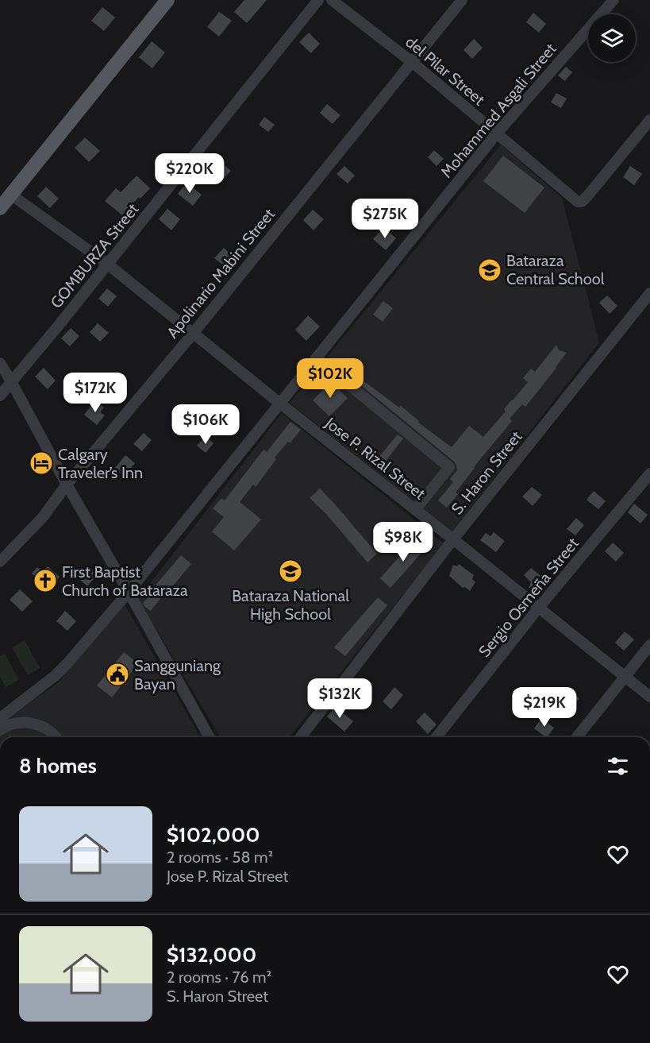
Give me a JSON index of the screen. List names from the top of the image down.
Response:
{
  "streets": {
    "street": [
      "del Pilar Street",
      "Mohammed Asgali Street",
      "GOMBURZA Street",
      "Apolinario Mabini Street",
      "Jose P. Rizal Street",
      "S. Haron Street",
      "Sergio Osmeña Street"
    ]
  },
  "crossings": [
    ["del Pilar Street", "Mohammed Asgali Street"],
    ["del Pilar Street", "Apolinario Mabini Street"],
    ["Mohammed Asgali Street", "Jose P. Rizal Street"],
    ["GOMBURZA Street", "Jose P. Rizal Street"],
    ["Apolinario Mabini Street", "Jose P. Rizal Street"],
    ["Jose P. Rizal Street", "S. Haron Street"],
    ["Jose P. Rizal Street", "Sergio Osmeña Street"]
  ],
  "places": {
    "school or university": ["Bataraza Central School", "Bataraza National High School"],
    "hotel": ["Calgary Traveler’s Inn"],
    "church": ["First Baptist Church of Bataraza"],
    "public building": ["Sangguniang Bayan"]
  },
  "page": {
    "price": [
      "$220K",
      "$275K",
      "$102K",
      "$172K",
      "$106K",
      "$98K",
      "$132K",
      "$219K"
    ],
    "heading": "8 homes",
    "list": [
      {
        "name": "$102,000",
        "note": "2 rooms · 58 m² · Jose P. Rizal Street"
      },
      {
        "name": "$132,000",
        "note": "2 rooms · 76 m² · S. Haron Street"
      }
    ]
  }
}
